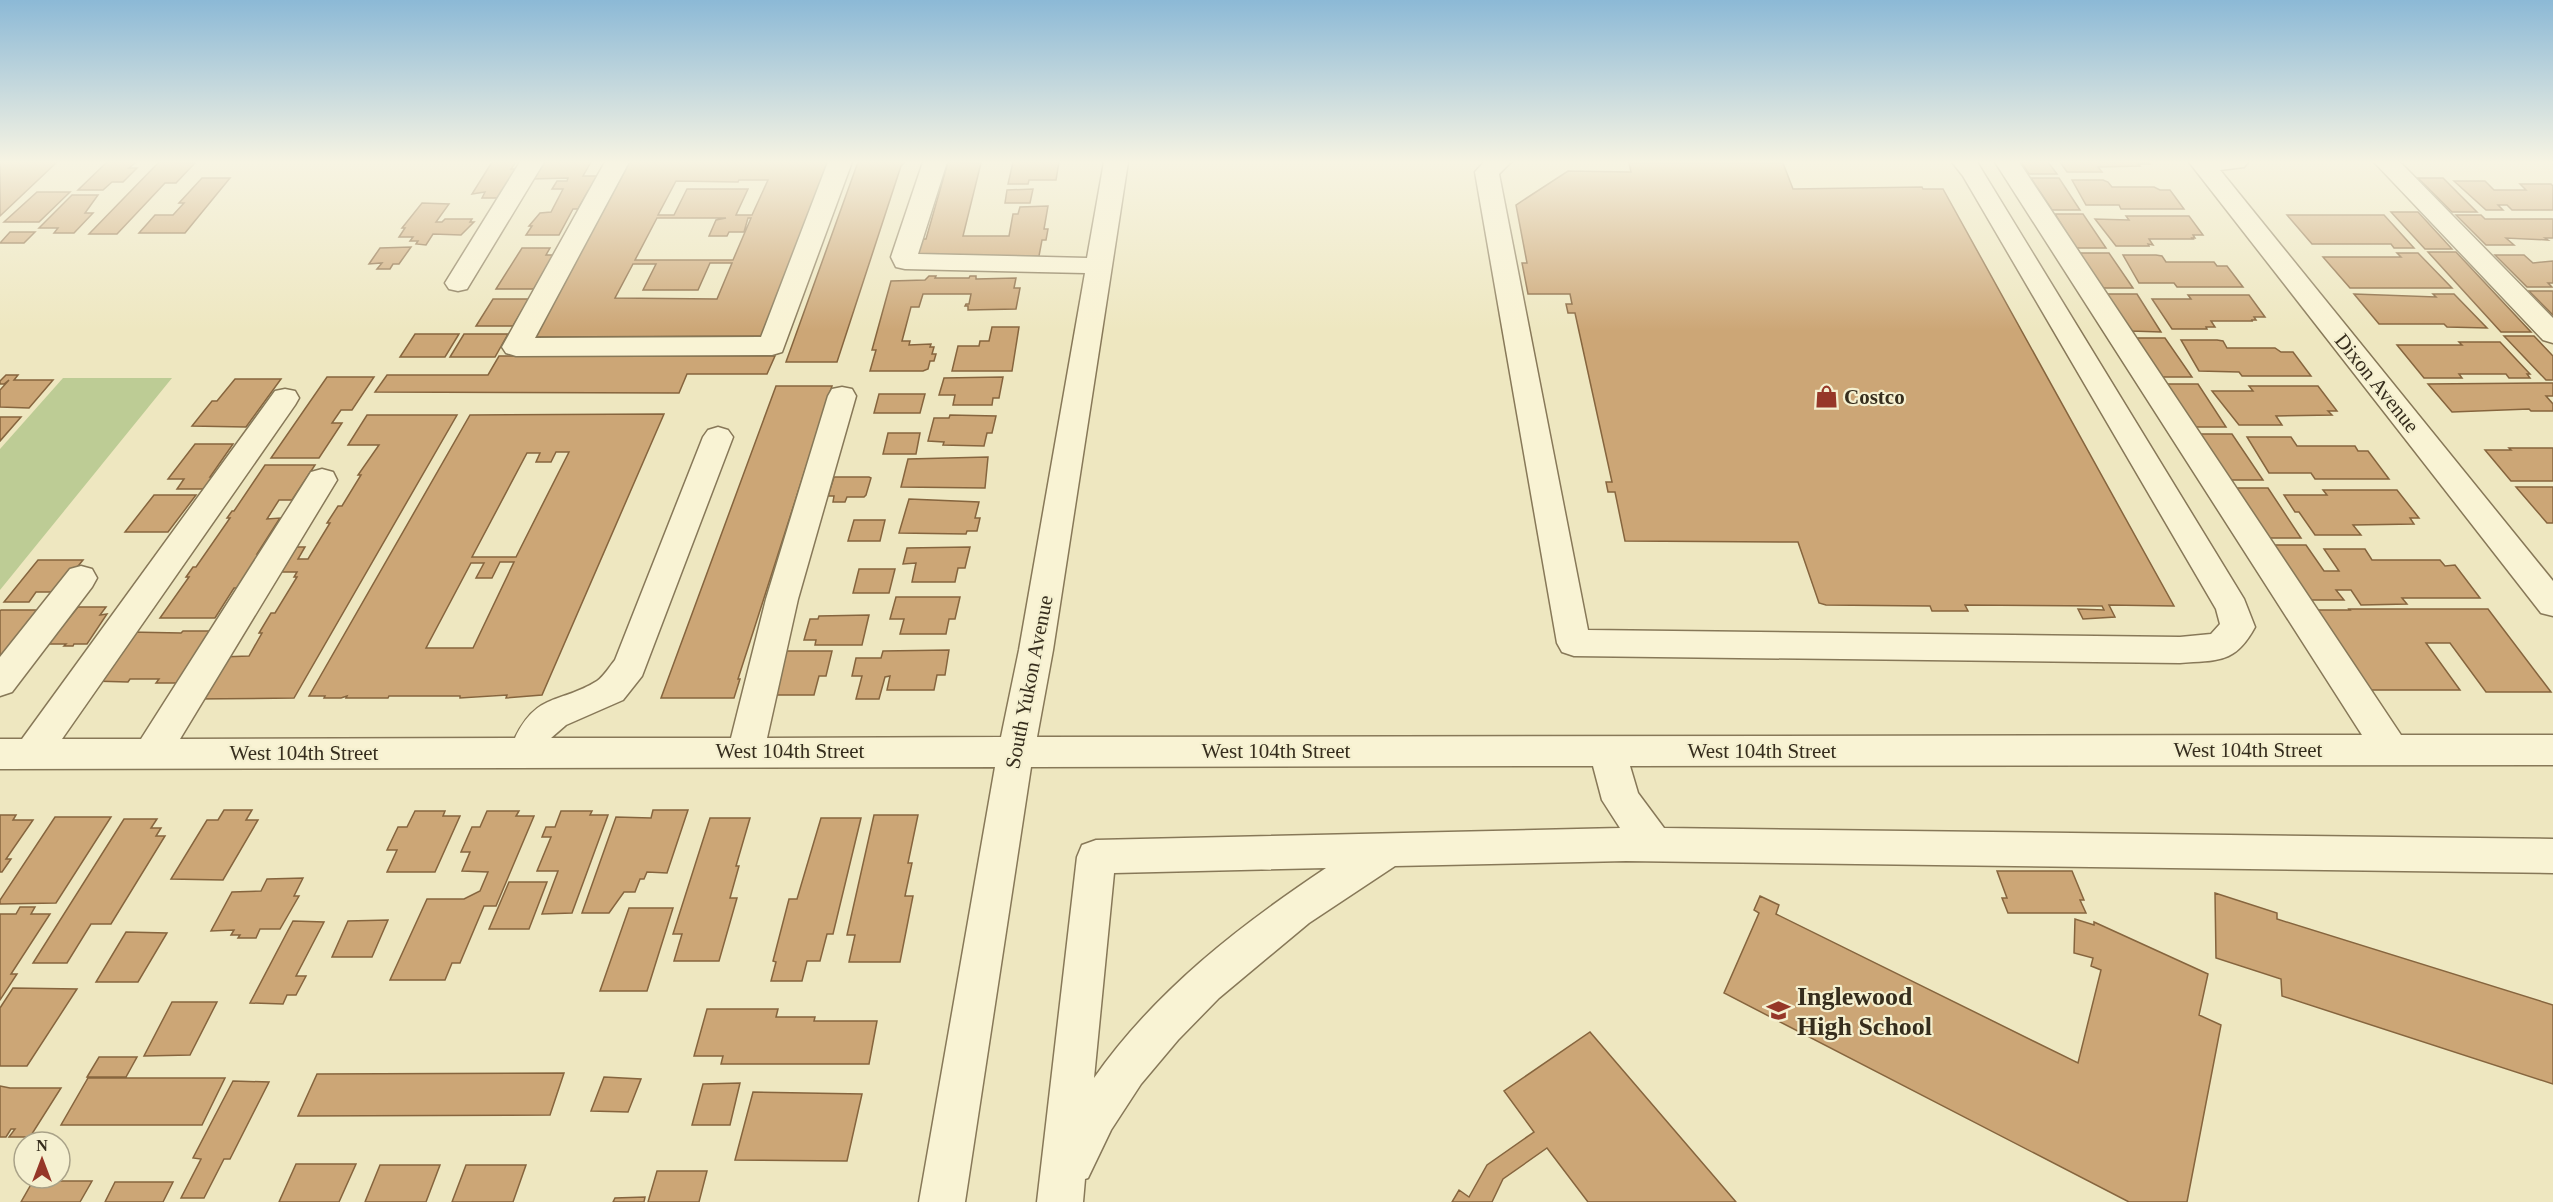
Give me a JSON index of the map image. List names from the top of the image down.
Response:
{
  "streets": {
    "street": ["Dixon Avenue", "South Yukon Avenue", "West 104th Street"]
  },
  "crossings": [
    ["South Yukon Avenue", "West 104th Street"]
  ],
  "places": {
    "shop": ["Costco"],
    "school or university": ["Inglewood High School"]
  },
  "north": "top"
}
